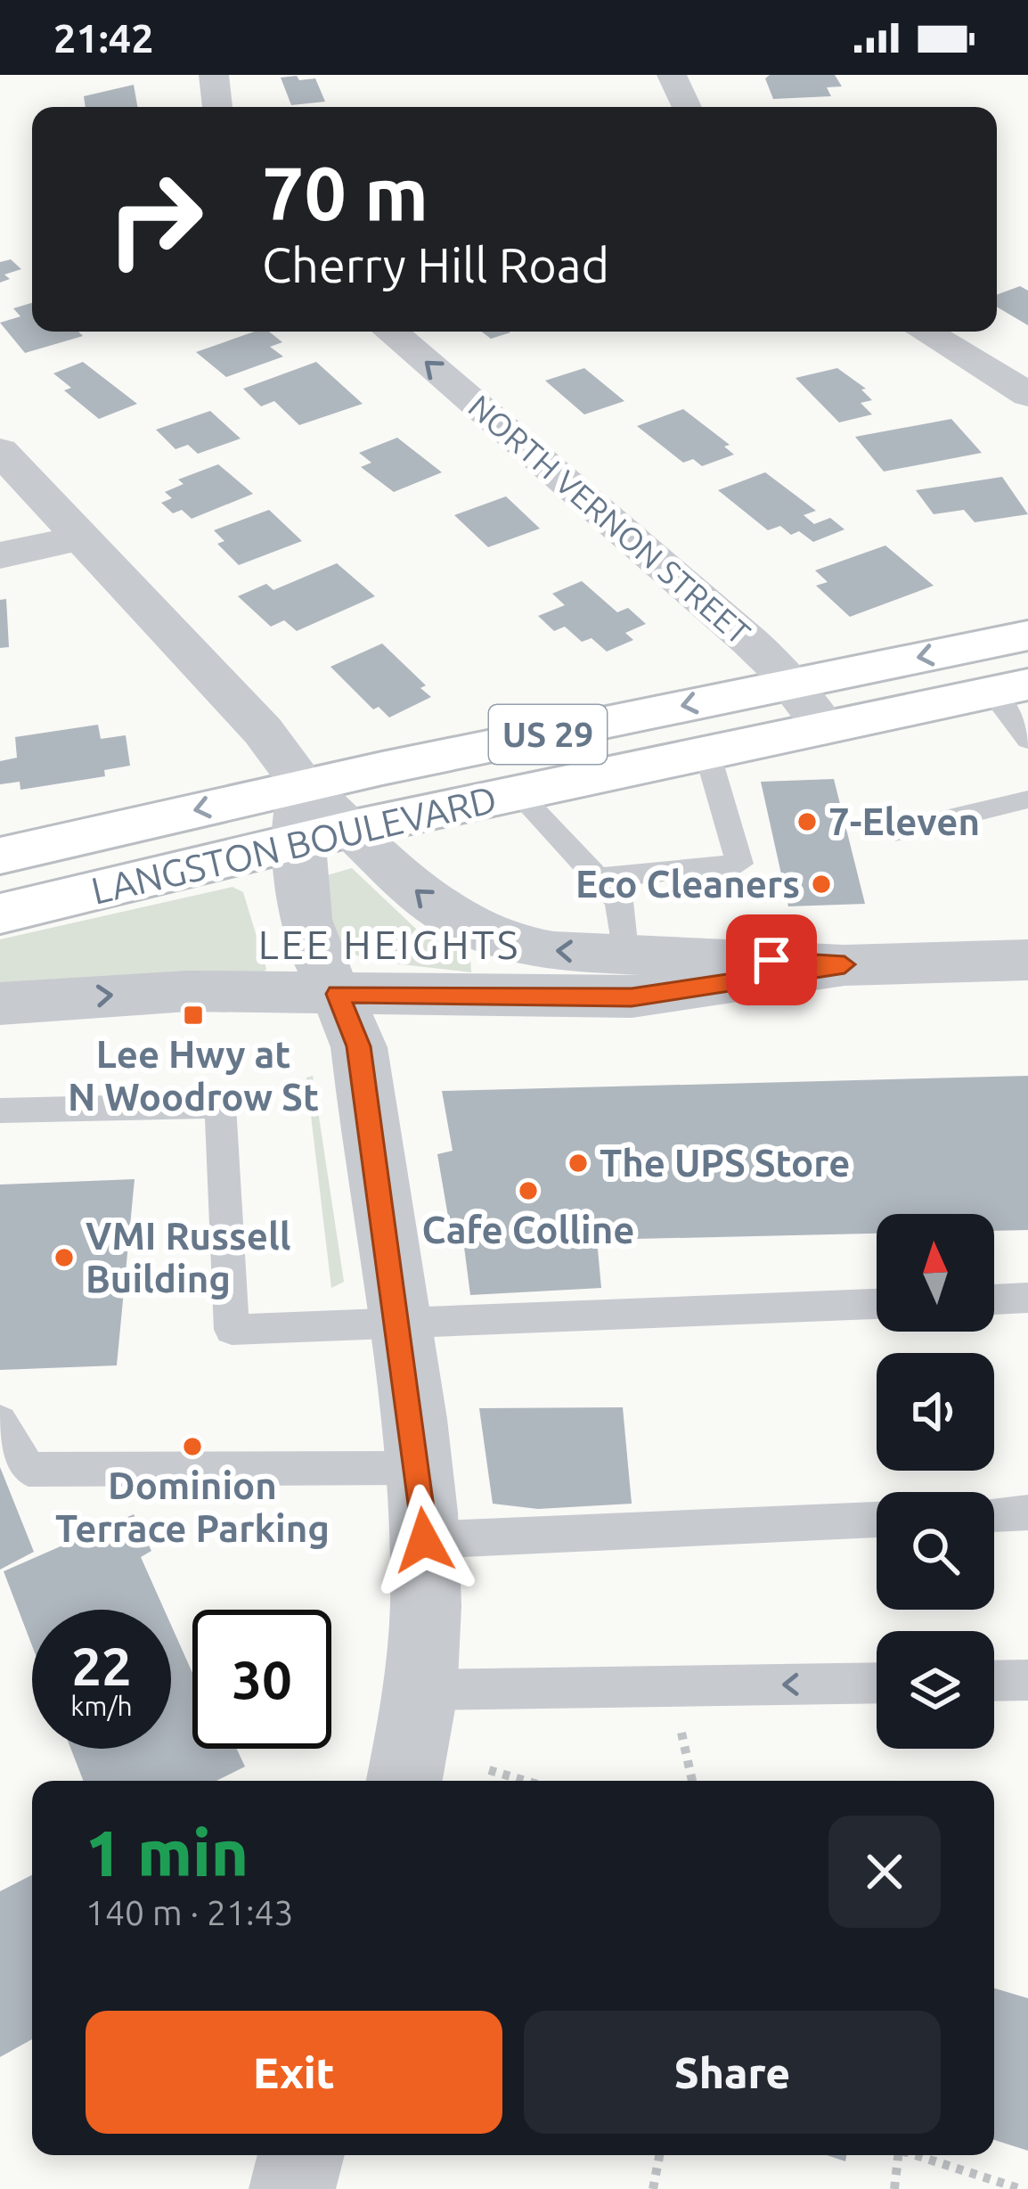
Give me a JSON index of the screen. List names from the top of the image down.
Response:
{
  "streets": {
    "main road": ["US 29", "LANGSTON BOULEVARD"],
    "street": ["NORTH VERNON STREET"]
  },
  "crossings": [
    ["NORTH VERNON STREET", "LANGSTON BOULEVARD"]
  ],
  "districts": ["LEE HEIGHTS"],
  "places": {
    "other": [
      "7-Eleven",
      "Eco Cleaners",
      "The UPS Store",
      "Cafe Colline",
      "VMI Russell Building",
      "Dominion Terrace Parking"
    ],
    "transit": ["Lee Hwy at N Woodrow St"]
  },
  "north": "top",
  "page": {
    "status": "21:42",
    "turn": ["70 m", "Cherry Hill Road"],
    "speed": "22 km/h",
    "limit": "30",
    "heading": ["1 min", "140 m · 21:43"],
    "buttons": ["Exit", "Share"]
  }
}
